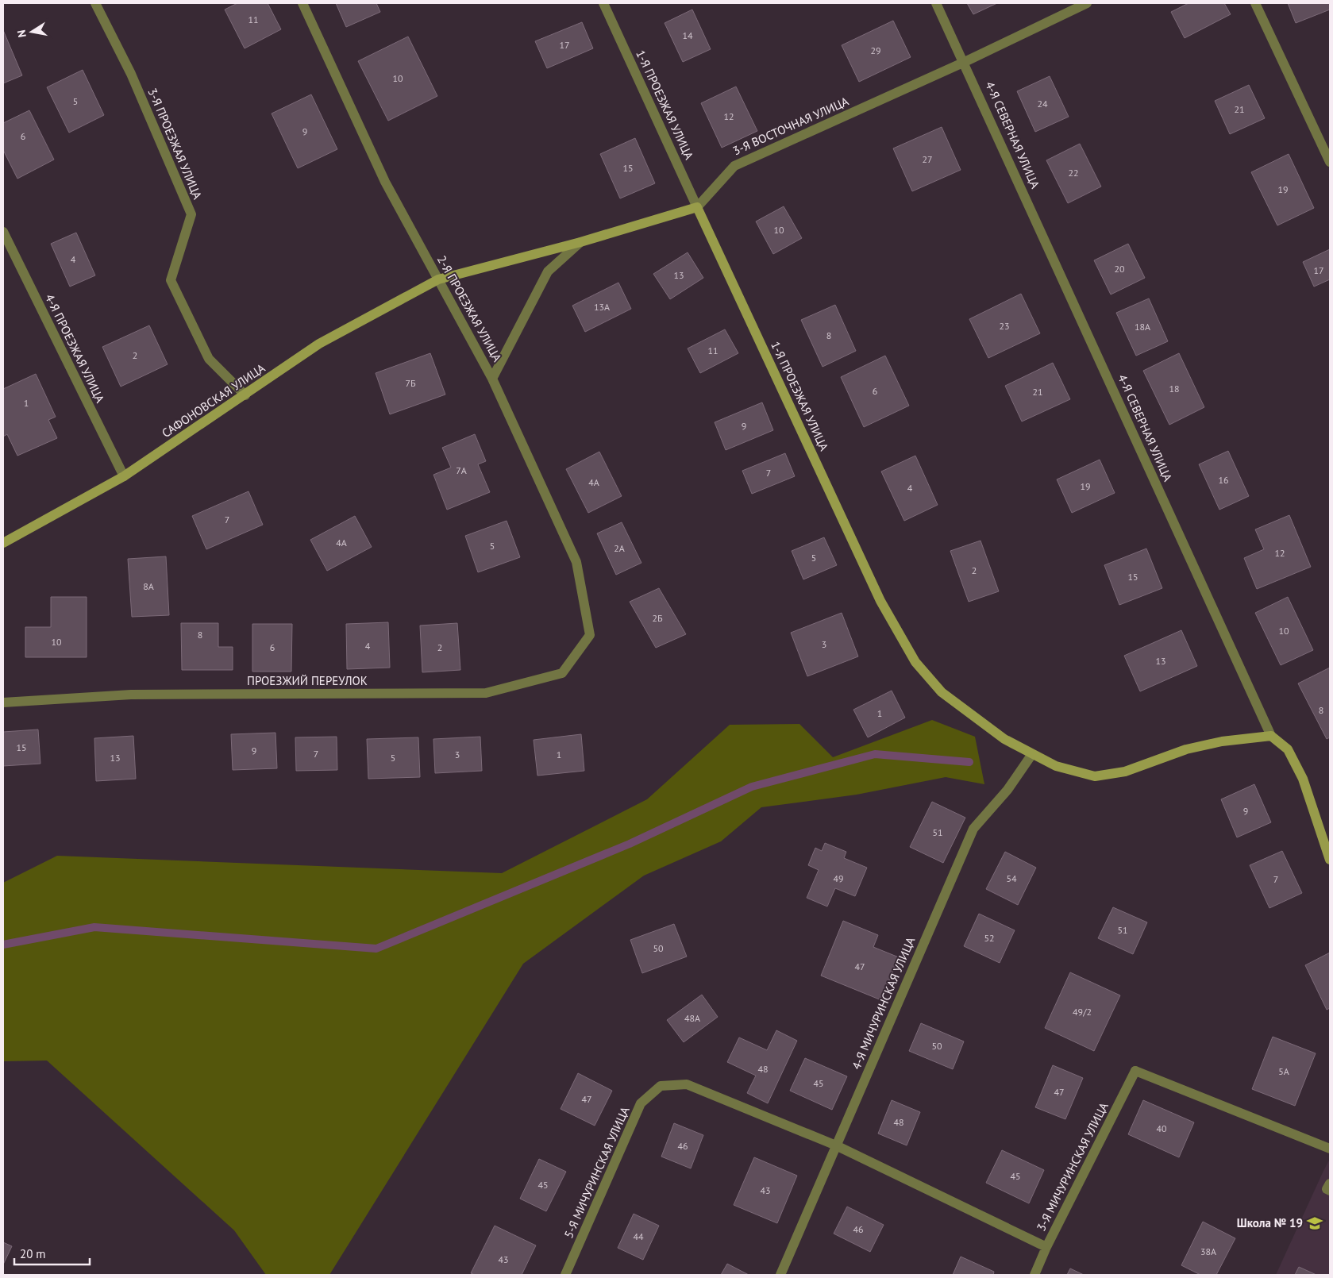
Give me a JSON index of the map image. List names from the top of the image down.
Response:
{
  "streets": {
    "street": [
      "1-Я ПРОЕЗЖАЯ УЛИЦА",
      "3-Я ВОСТОЧНАЯ УЛИЦА",
      "4-Я СЕВЕРНАЯ УЛИЦА",
      "3-Я ПРОЕЗЖАЯ УЛИЦА",
      "2-Я ПРОЕЗЖАЯ УЛИЦА",
      "4-Я ПРОЕЗЖАЯ УЛИЦА",
      "САФОНОВСКАЯ УЛИЦА",
      "ПРОЕЗЖИЙ ПЕРЕУЛОК",
      "4-Я МИЧУРИНСКАЯ УЛИЦА",
      "3-Я МИЧУРИНСКАЯ УЛИЦА",
      "5-Я МИЧУРИНСКАЯ УЛИЦА"
    ]
  },
  "crossings": [
    ["1-Я ПРОЕЗЖАЯ УЛИЦА", "3-Я ВОСТОЧНАЯ УЛИЦА"],
    ["1-Я ПРОЕЗЖАЯ УЛИЦА", "4-Я СЕВЕРНАЯ УЛИЦА"],
    ["1-Я ПРОЕЗЖАЯ УЛИЦА", "4-Я МИЧУРИНСКАЯ УЛИЦА"],
    ["3-Я ВОСТОЧНАЯ УЛИЦА", "4-Я СЕВЕРНАЯ УЛИЦА"],
    ["3-Я ПРОЕЗЖАЯ УЛИЦА", "САФОНОВСКАЯ УЛИЦА"],
    ["2-Я ПРОЕЗЖАЯ УЛИЦА", "САФОНОВСКАЯ УЛИЦА"],
    ["2-Я ПРОЕЗЖАЯ УЛИЦА", "ПРОЕЗЖИЙ ПЕРЕУЛОК"],
    ["4-Я ПРОЕЗЖАЯ УЛИЦА", "САФОНОВСКАЯ УЛИЦА"],
    ["4-Я МИЧУРИНСКАЯ УЛИЦА", "5-Я МИЧУРИНСКАЯ УЛИЦА"]
  ],
  "places": {
    "school or university": ["Школа № 19"]
  },
  "house_numbers": [
    "11",
    "14",
    "17",
    "29",
    "10",
    "5",
    "24",
    "21",
    "12",
    "9",
    "6",
    "27",
    "15",
    "22",
    "19",
    "10",
    "4",
    "20",
    "17",
    "13",
    "13А",
    "23",
    "18А",
    "8",
    "11",
    "2",
    "7Б",
    "18",
    "6",
    "21",
    "1",
    "9",
    "7А",
    "7",
    "16",
    "4А",
    "19",
    "4",
    "7",
    "4А",
    "5",
    "2А",
    "12",
    "5",
    "2",
    "15",
    "8А",
    "2Б",
    "10",
    "8",
    "10",
    "3",
    "4",
    "6",
    "2",
    "13",
    "8",
    "1",
    "15",
    "9",
    "7",
    "3",
    "1",
    "13",
    "5",
    "9",
    "51",
    "49",
    "54",
    "7",
    "51",
    "52",
    "50",
    "47",
    "49/2",
    "48А",
    "50",
    "48",
    "5А",
    "45",
    "47",
    "47",
    "48",
    "40",
    "46",
    "45",
    "45",
    "43",
    "46",
    "44",
    "38А",
    "43"
  ],
  "scale_bar": "20 m",
  "north": "left"
}
